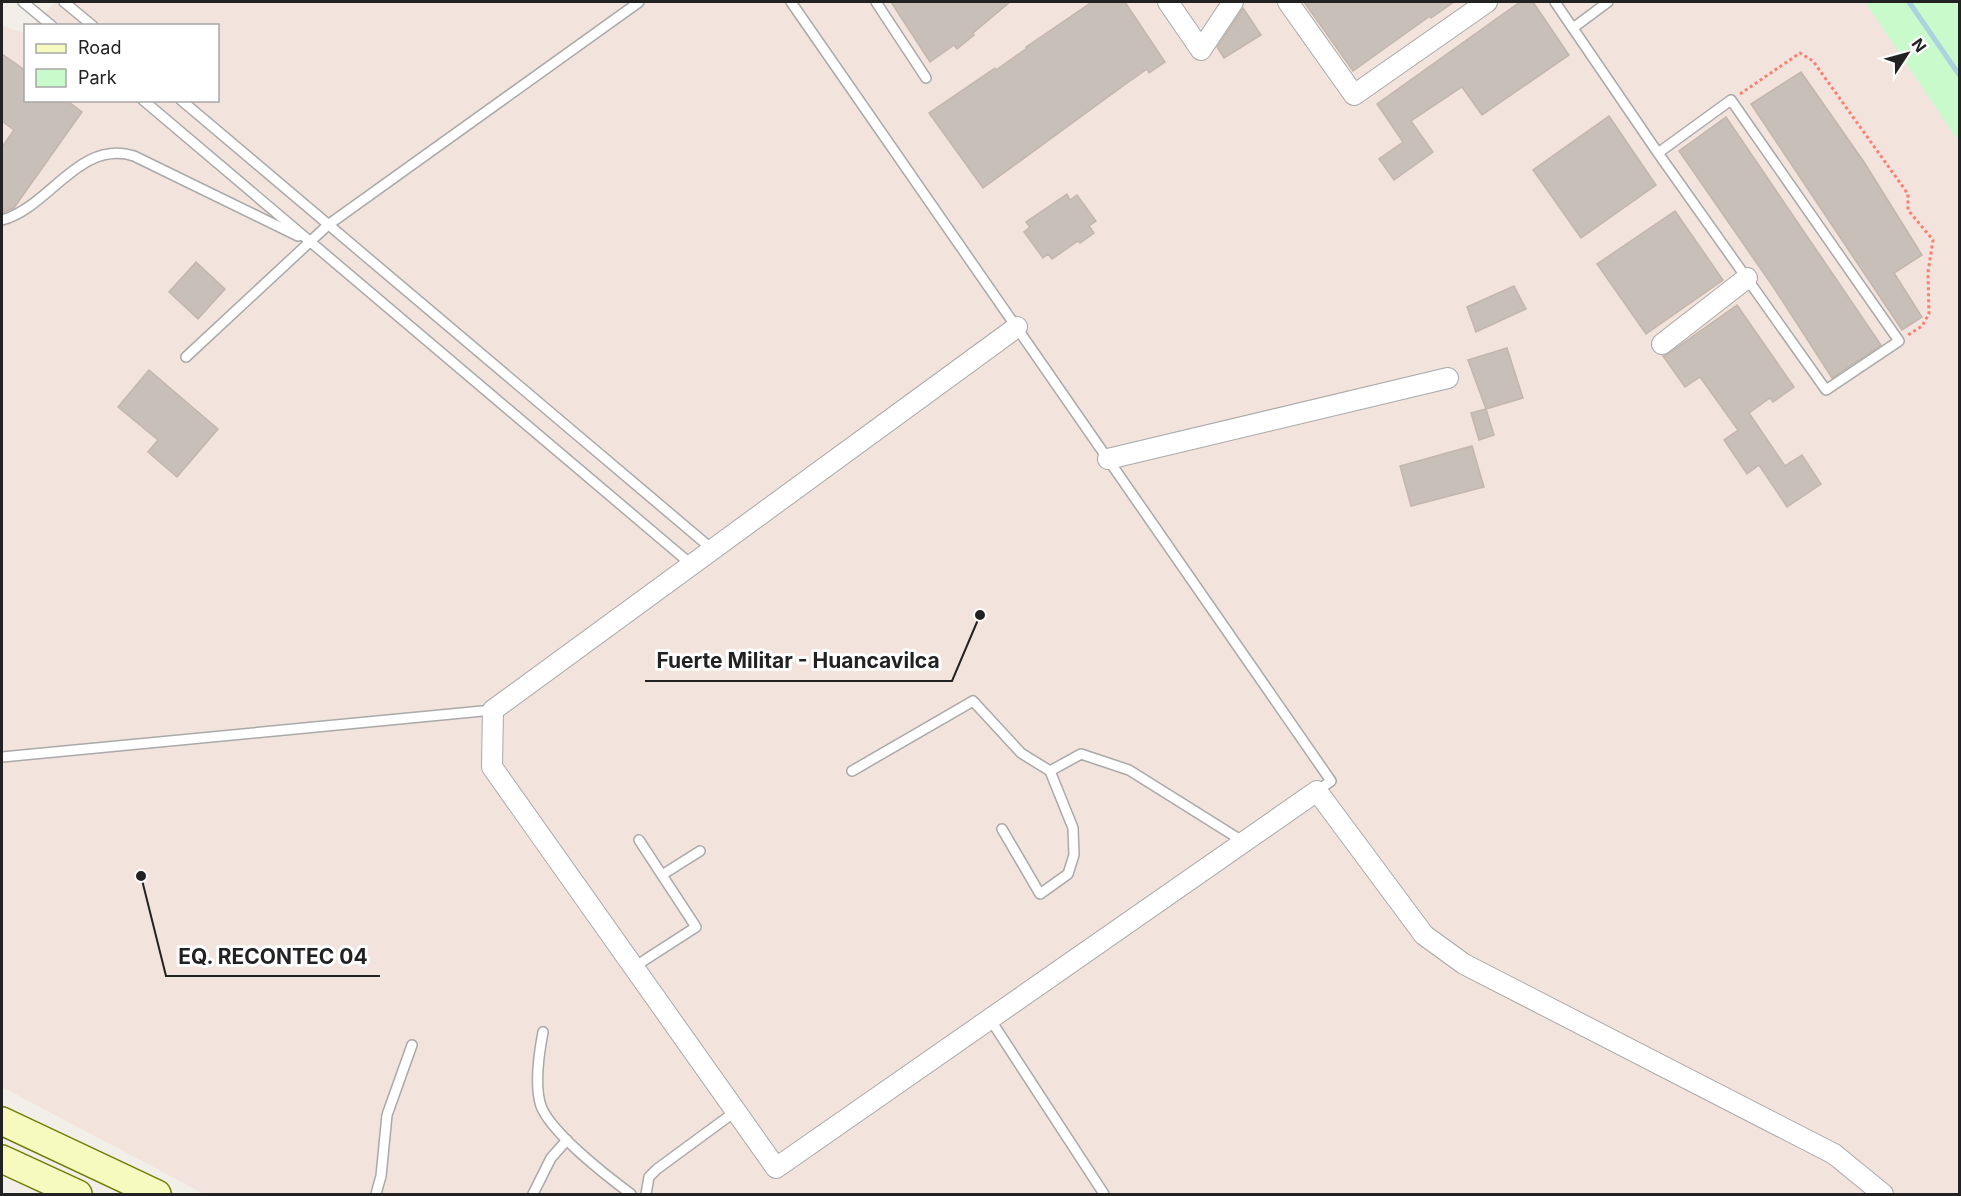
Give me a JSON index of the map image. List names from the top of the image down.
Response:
{
  "places": ["Fuerte Militar - Huancavilca", "EQ. RECONTEC 04"],
  "legend": ["Road", "Park"],
  "north": "top right"
}
